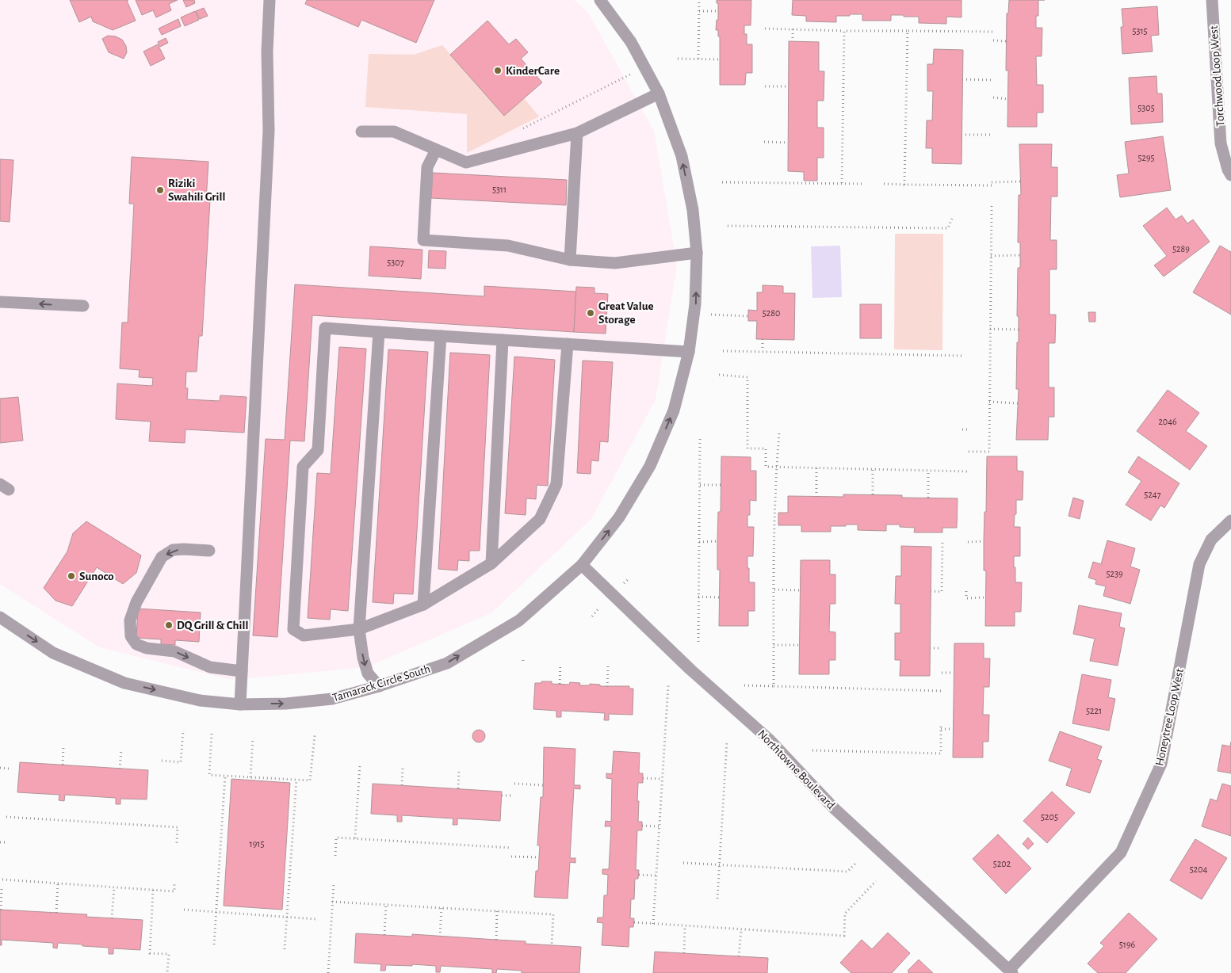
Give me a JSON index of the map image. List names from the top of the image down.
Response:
{
  "streets": {
    "street": [
      "Torchwood Loop West",
      "Tamarack Circle South",
      "Honeytree Loop West",
      "Northtowne Boulevard"
    ]
  },
  "crossings": [
    ["Tamarack Circle South", "Northtowne Boulevard"],
    ["Honeytree Loop West", "Northtowne Boulevard"]
  ],
  "places": [
    "KinderCare",
    "Riziki Swahili Grill",
    "Great Value Storage",
    "Sunoco",
    "DQ Grill & Chill"
  ],
  "house_numbers": [
    "5315",
    "5305",
    "5295",
    "5311",
    "5289",
    "5307",
    "5280",
    "2046",
    "5247",
    "5239",
    "5221",
    "5205",
    "1915",
    "5202",
    "5204",
    "5196"
  ]
}
